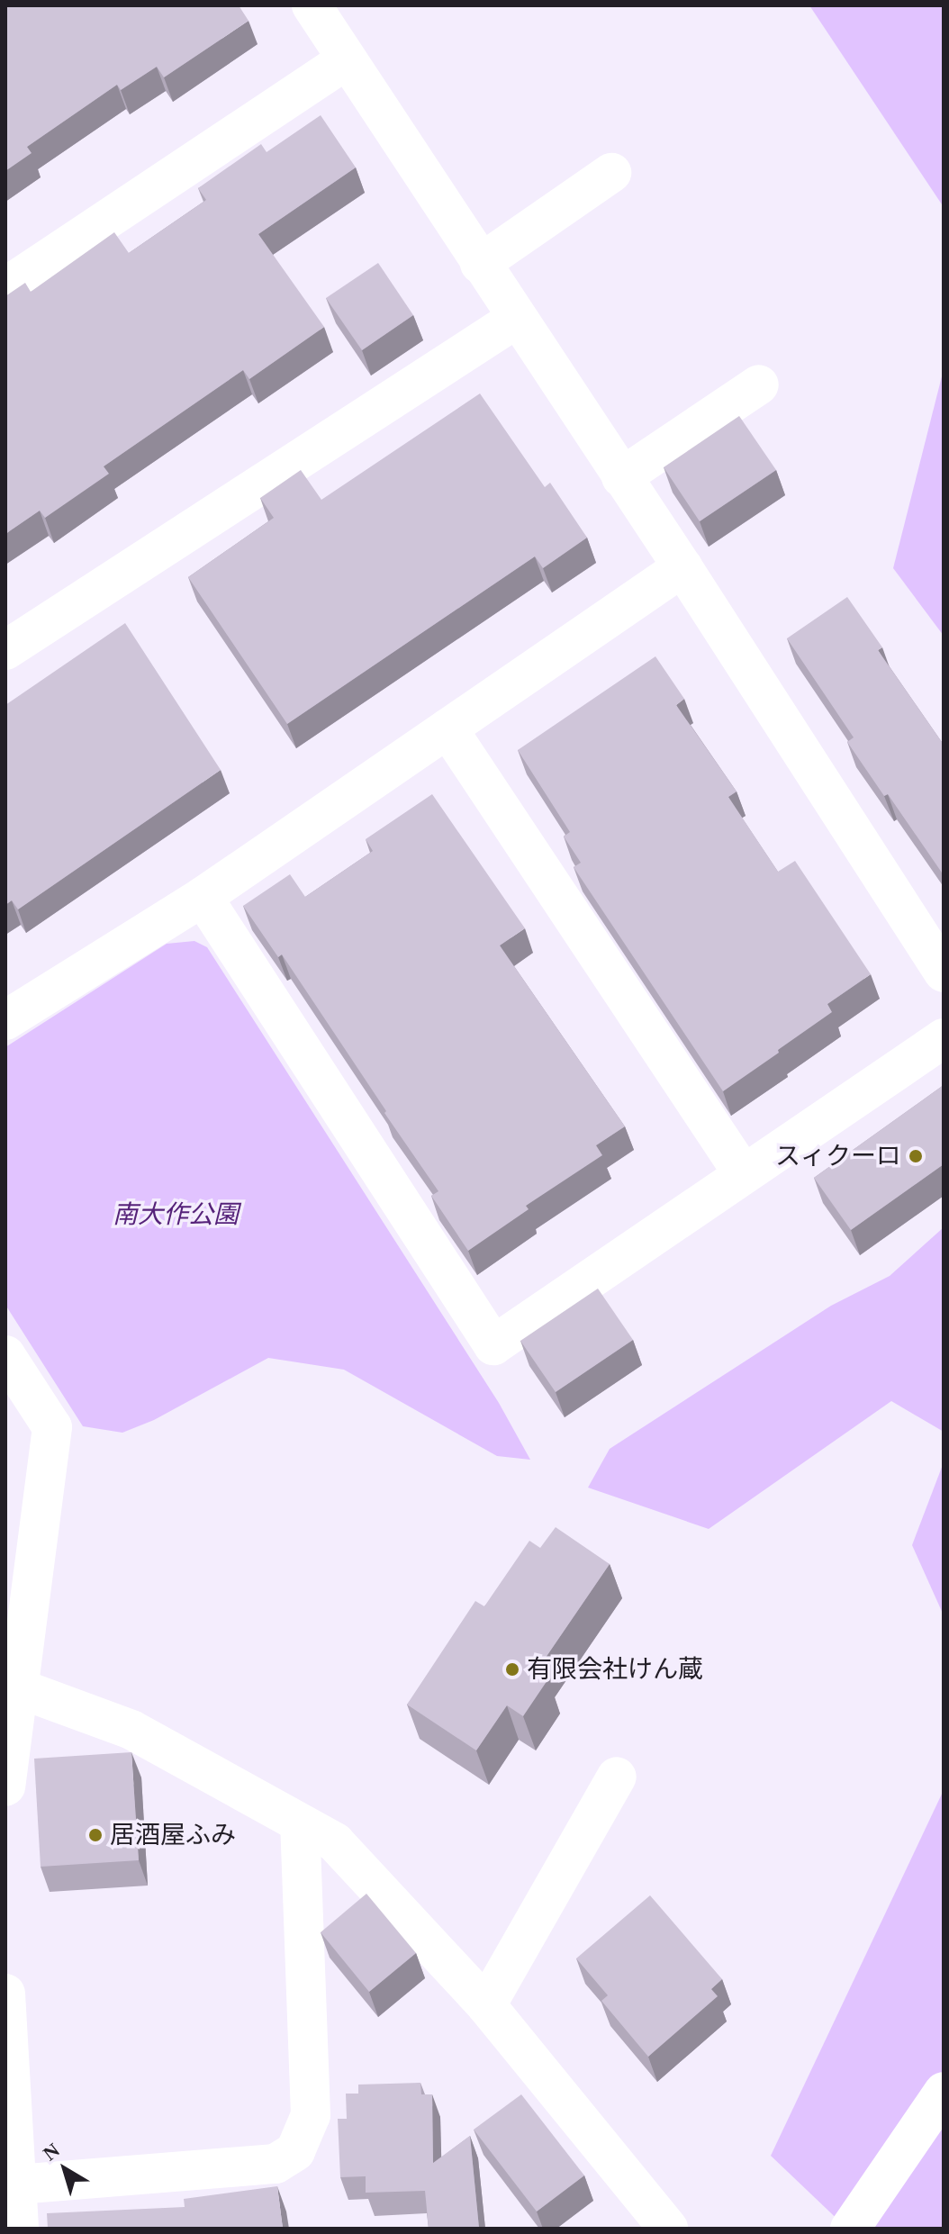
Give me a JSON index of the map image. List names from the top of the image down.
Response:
{
  "parks": ["南大作公園"],
  "places": ["スィクーロ", "有限会社けん蔵", "居酒屋ふみ"],
  "north": "top left"
}
